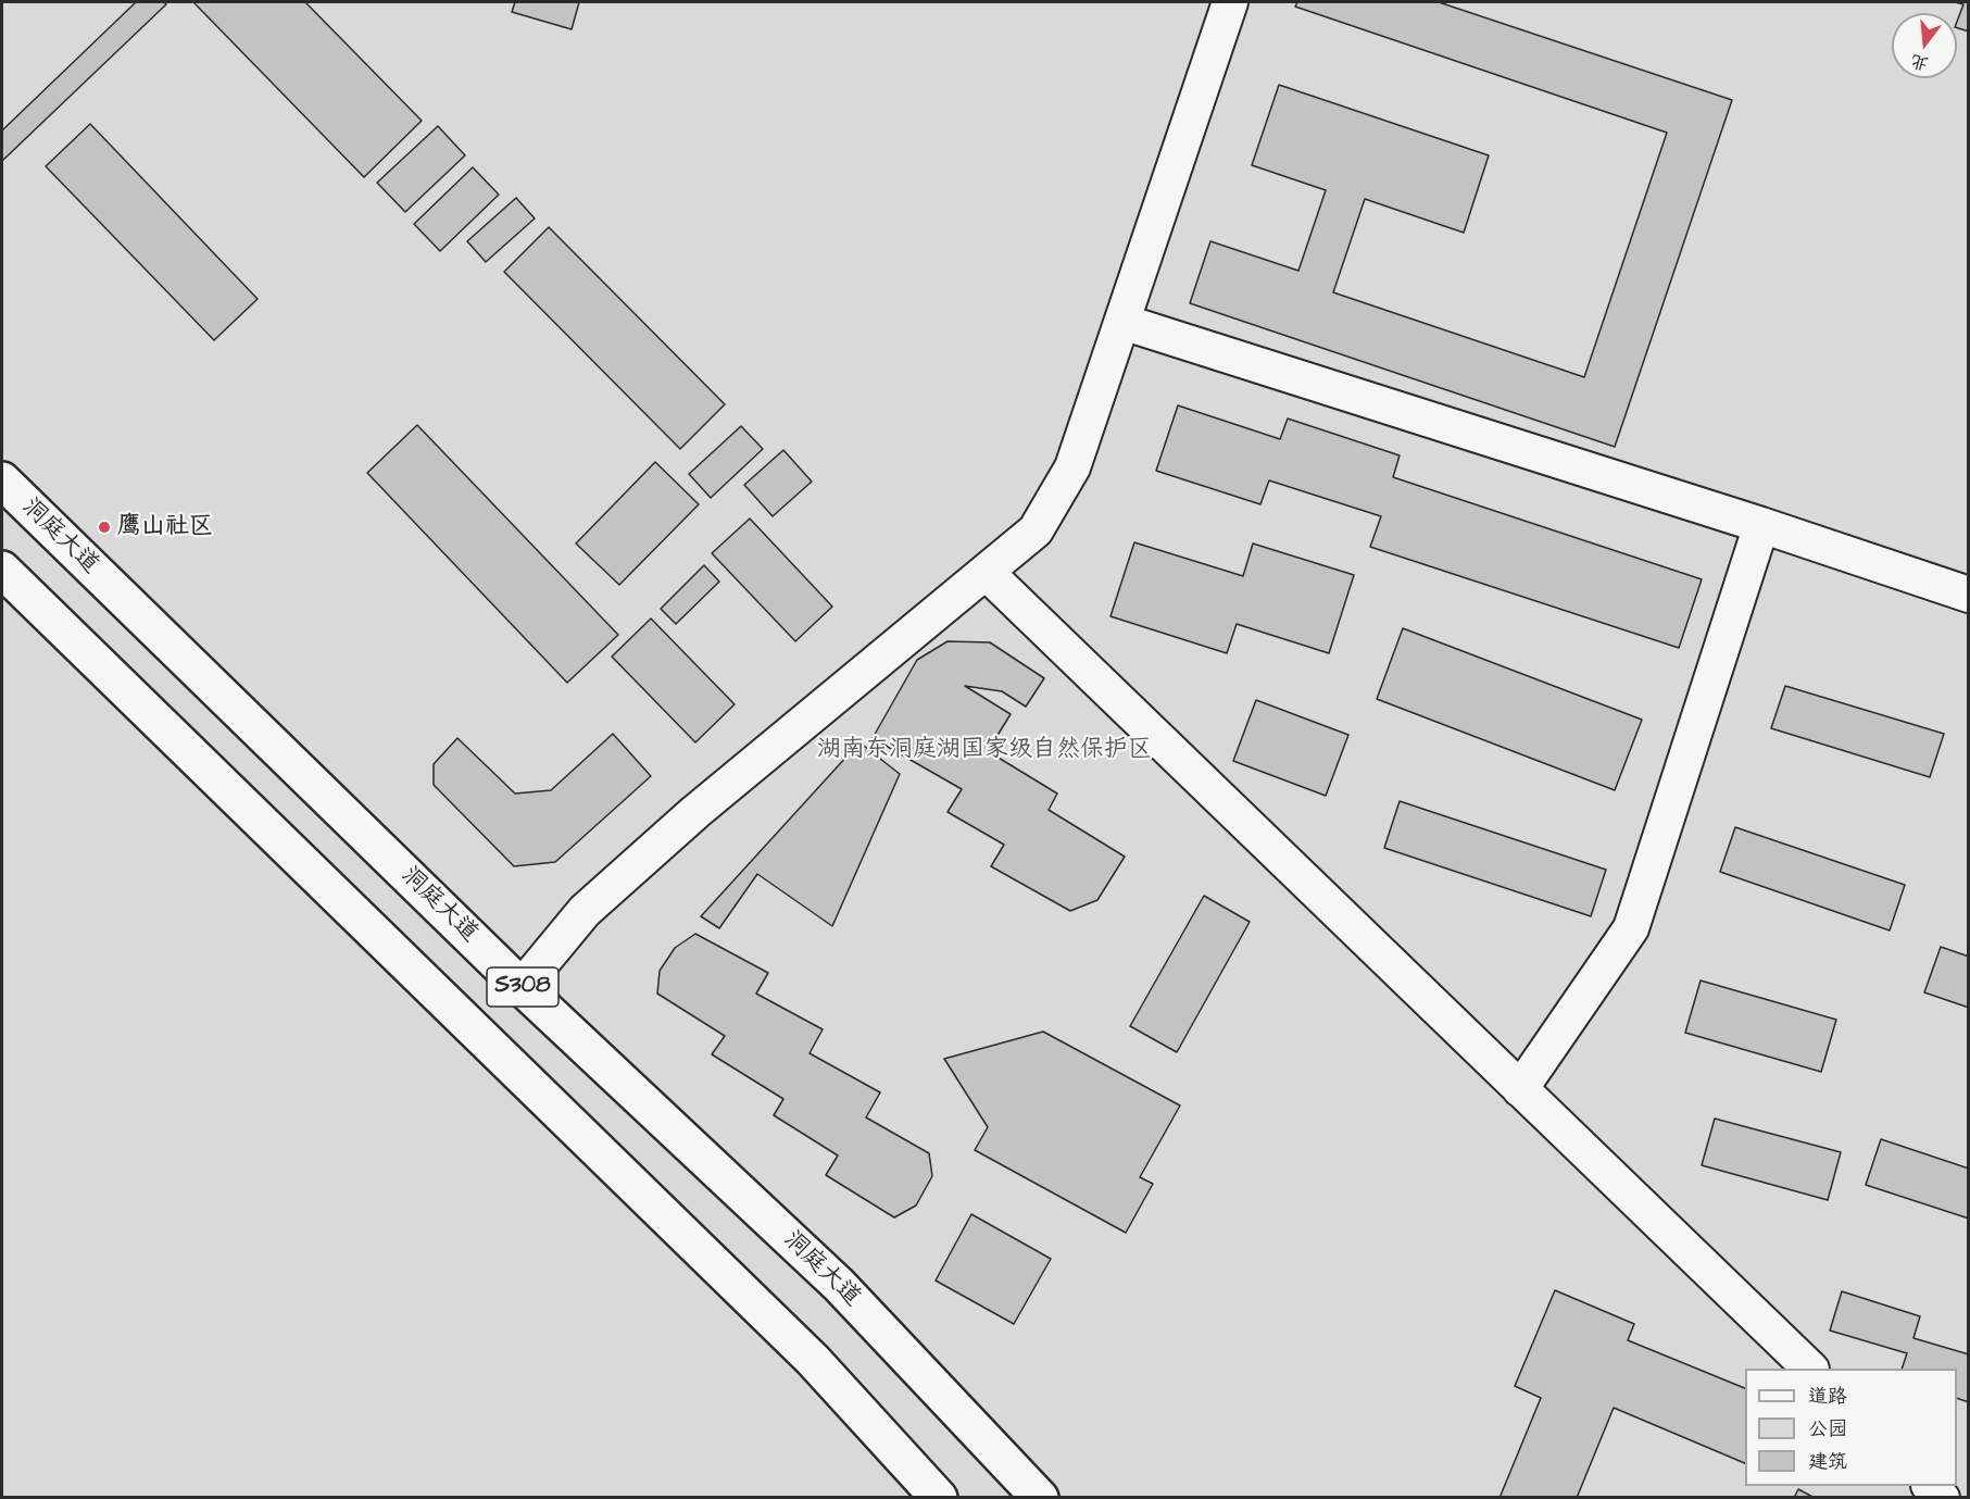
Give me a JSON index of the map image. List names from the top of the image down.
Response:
{
  "streets": {
    "main road": ["洞庭大道", "S308"]
  },
  "parks": ["湖南东洞庭湖国家级自然保护区"],
  "places": ["鹰山社区"],
  "legend": ["道路", "公园", "建筑"],
  "north": "bottom"
}
